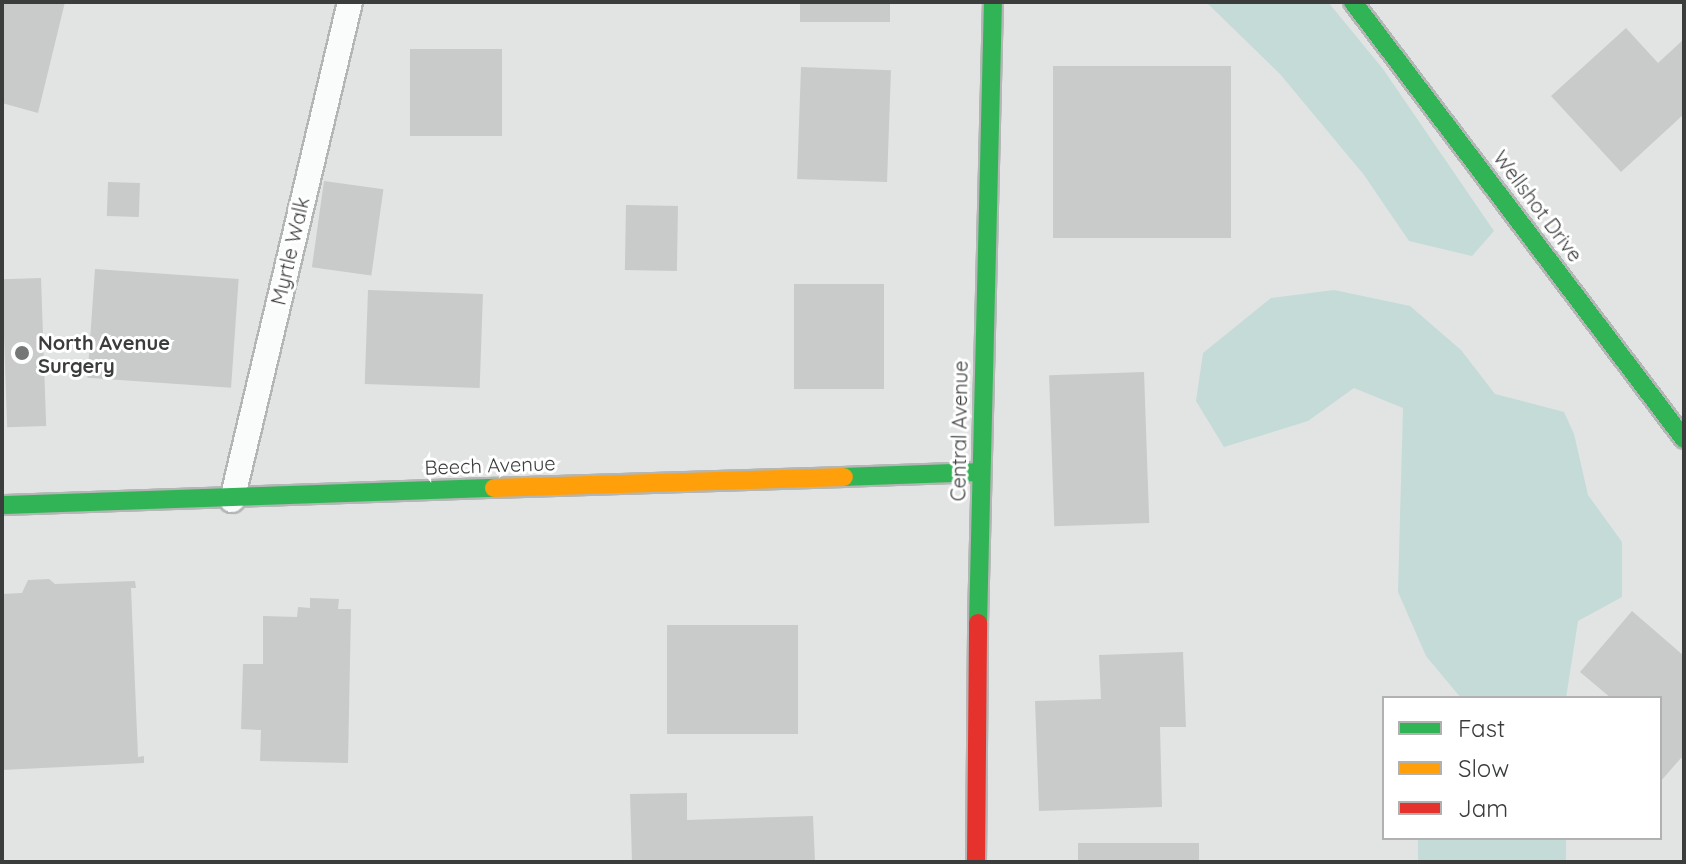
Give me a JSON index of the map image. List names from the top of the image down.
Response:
{
  "streets": {
    "street": ["Wellshot Drive", "Central Avenue", "Beech Avenue"],
    "lane": ["Myrtle Walk"]
  },
  "crossings": [
    ["Myrtle Walk", "Beech Avenue"],
    ["Central Avenue", "Beech Avenue"]
  ],
  "places": ["North Avenue Surgery"],
  "legend": ["Fast", "Slow", "Jam"]
}
